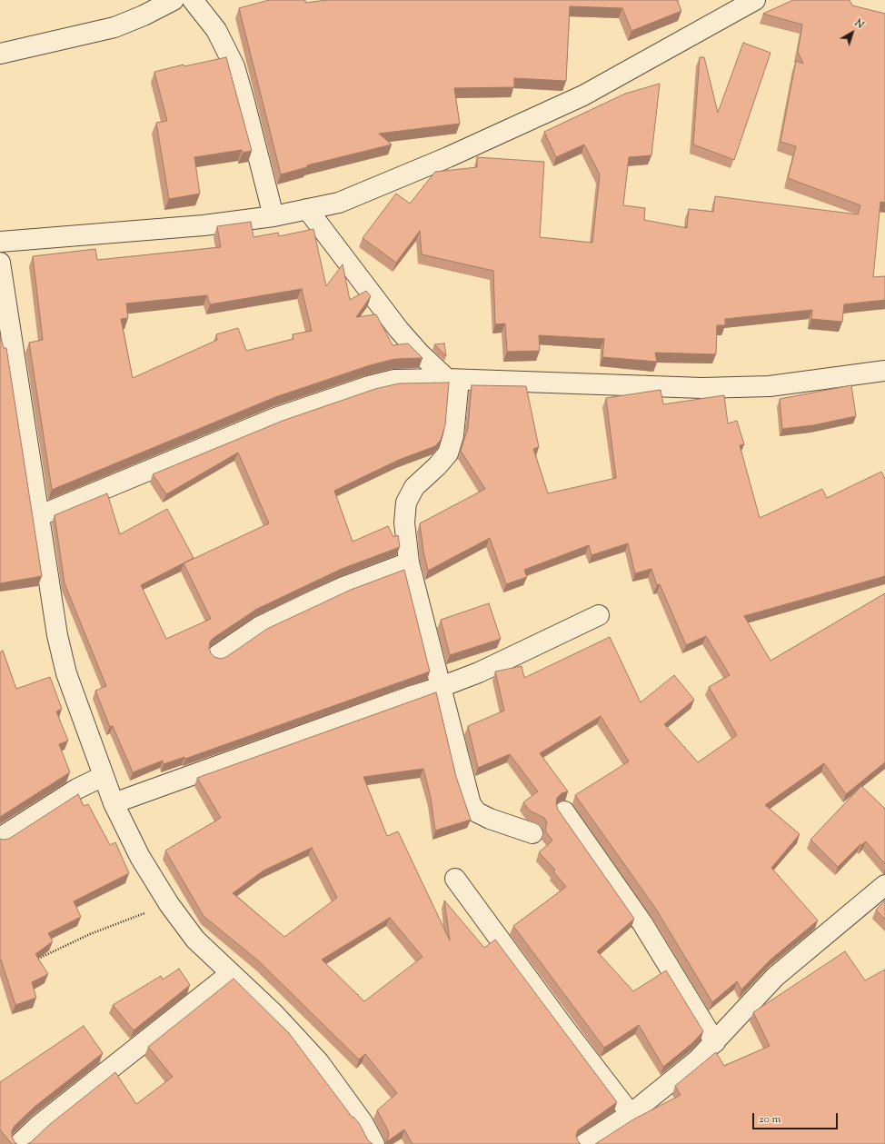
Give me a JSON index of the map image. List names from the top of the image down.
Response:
{
  "scale_bar": "20 m",
  "north": "top right"
}
